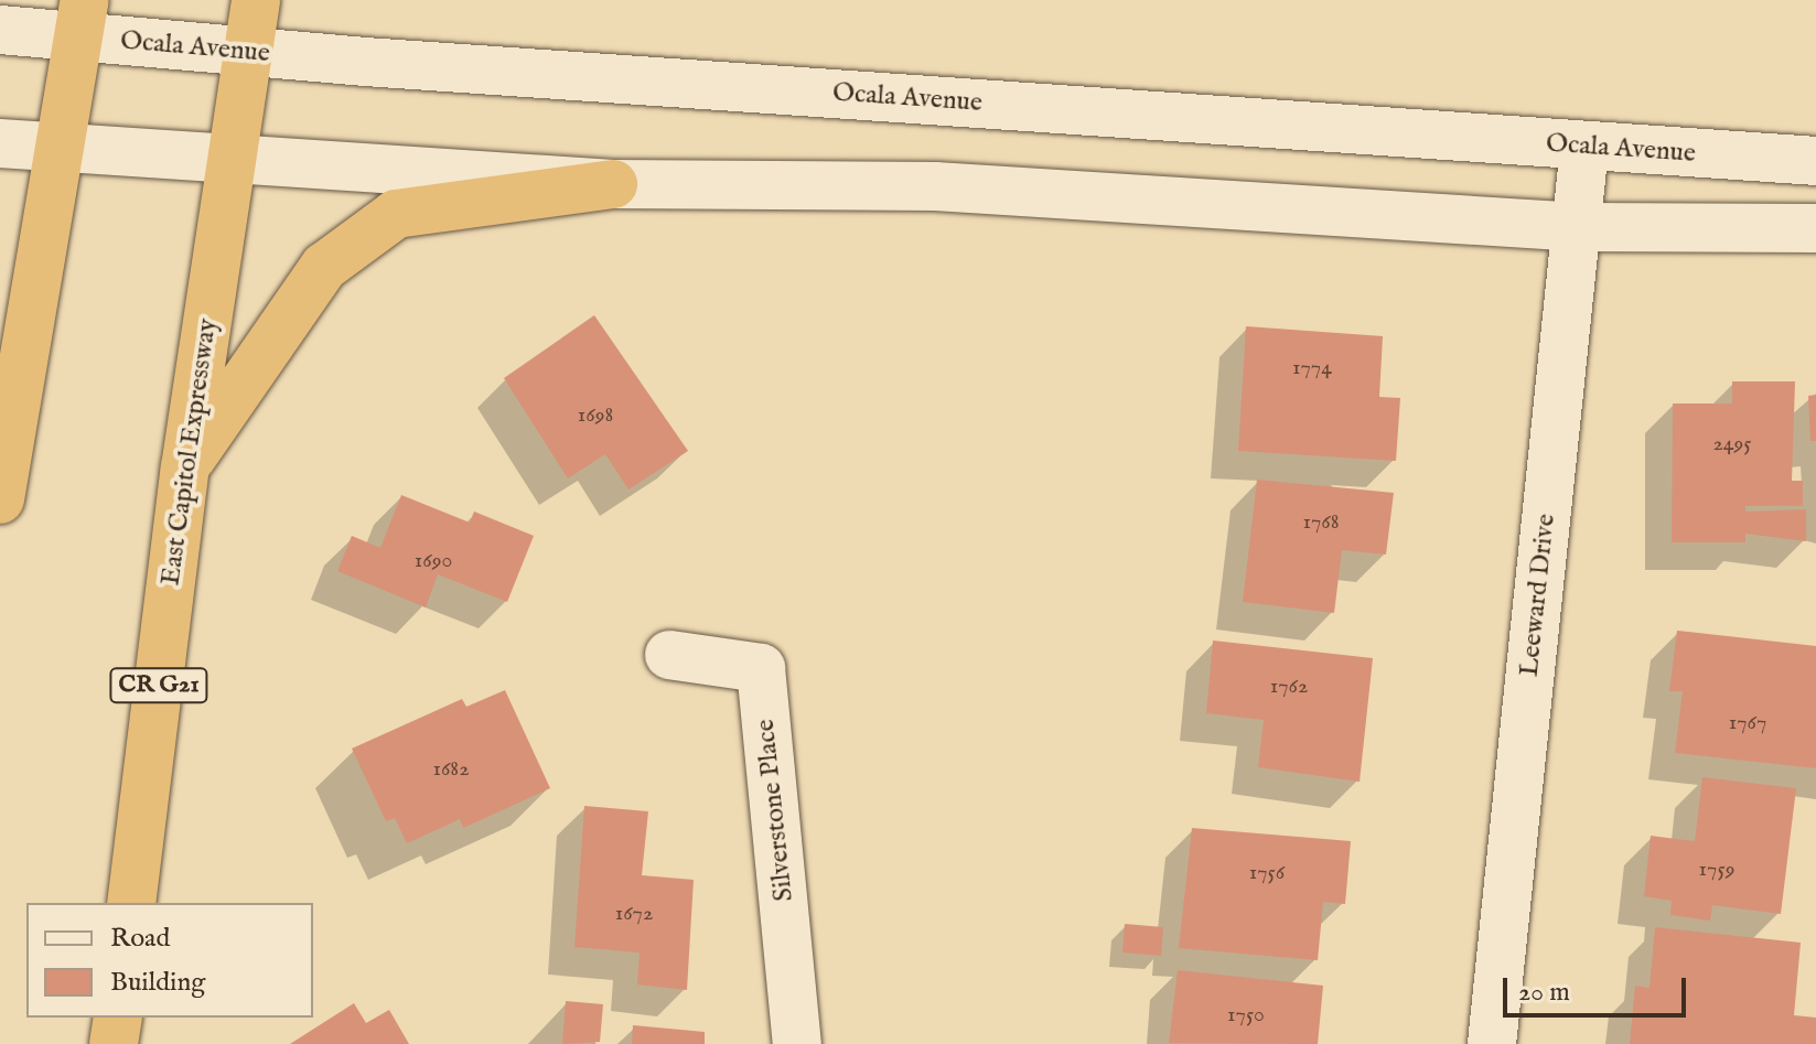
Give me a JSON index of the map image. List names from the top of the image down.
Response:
{
  "streets": {
    "highway": ["East Capitol Expressway", "CR G21"],
    "main road": ["Ocala Avenue", "Leeward Drive", "Silverstone Place"]
  },
  "crossings": [
    ["Ocala Avenue", "East Capitol Expressway"],
    ["Ocala Avenue", "Leeward Drive"]
  ],
  "house_numbers": [
    "1774",
    "1698",
    "2495",
    "1768",
    "1690",
    "1762",
    "1767",
    "1682",
    "1759",
    "1756",
    "1672",
    "1750"
  ],
  "legend": ["Road", "Building"],
  "scale_bar": "20 m"
}
